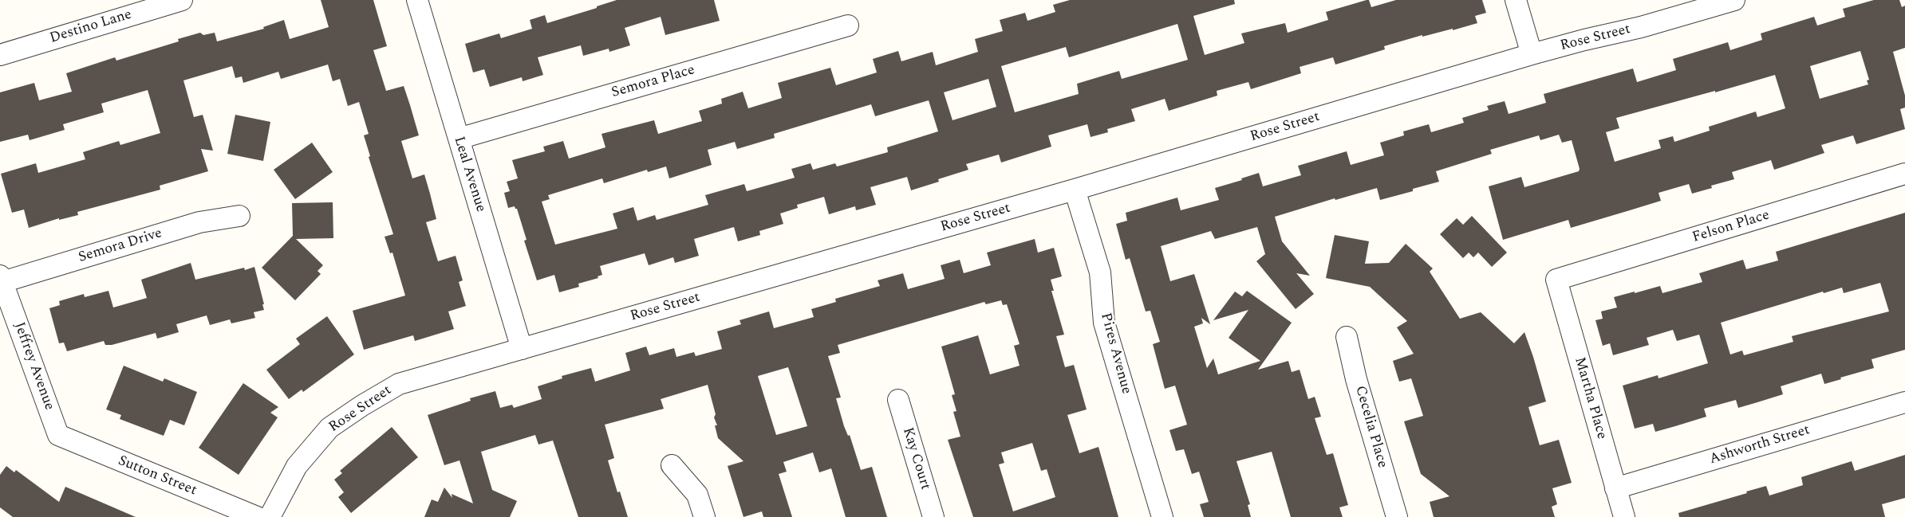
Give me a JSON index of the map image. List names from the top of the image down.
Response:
{
  "streets": {
    "street": [
      "Destino Lane",
      "Rose Street",
      "Semora Place",
      "Leal Avenue",
      "Felson Place",
      "Semora Drive",
      "Pires Avenue",
      "Jeffrey Avenue",
      "Martha Place",
      "Cecelia Place",
      "Ashworth Street",
      "Kay Court",
      "Sutton Street"
    ]
  },
  "crossings": [
    ["Rose Street", "Leal Avenue"],
    ["Rose Street", "Pires Avenue"],
    ["Semora Place", "Leal Avenue"],
    ["Felson Place", "Martha Place"],
    ["Semora Drive", "Jeffrey Avenue"],
    ["Jeffrey Avenue", "Sutton Street"],
    ["Martha Place", "Ashworth Street"]
  ]
}
